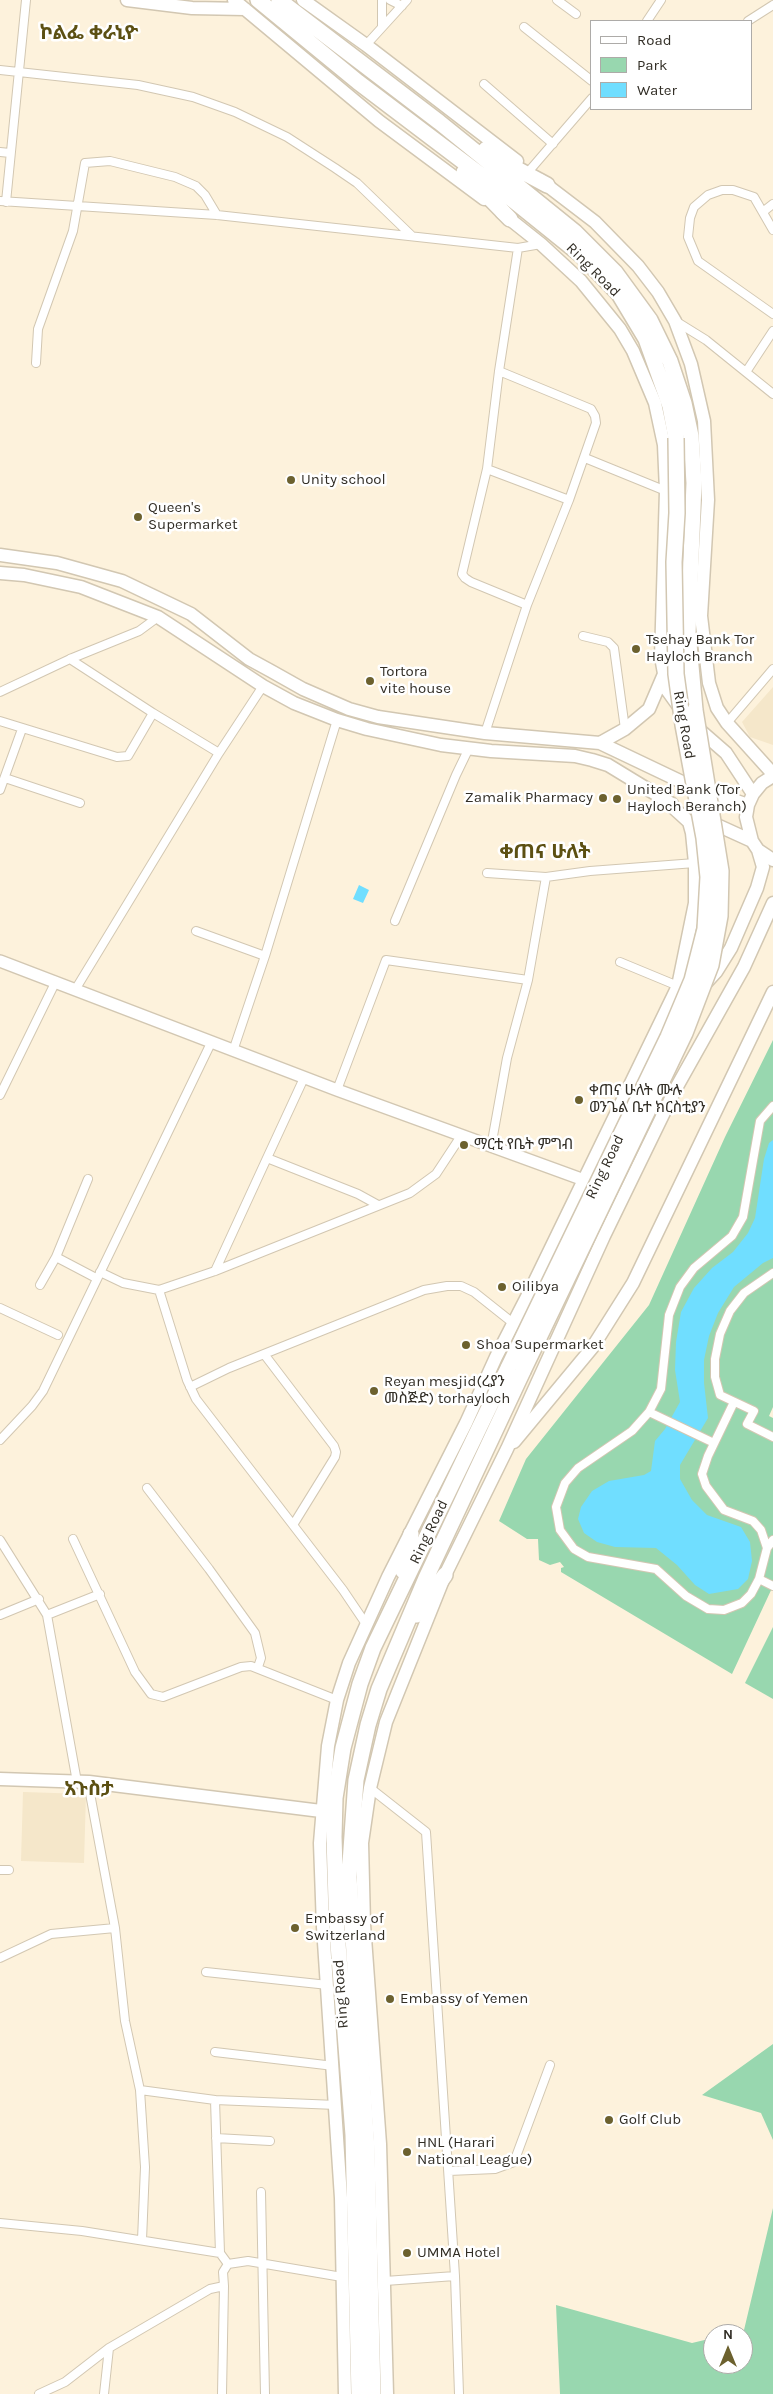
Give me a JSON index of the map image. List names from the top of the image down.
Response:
{
  "streets": {
    "highway": ["Ring Road"]
  },
  "districts": ["ኮልፌ ቀራኒዮ", "ቀጠና ሁለት", "አጉስታ"],
  "places": [
    "Unity school",
    "Queen's Supermarket",
    "Tsehay Bank Tor Hayloch Branch",
    "Tortora vite house",
    "Zamalik Pharmacy",
    "United Bank (Tor Hayloch Beranch)",
    "ቀጠና ሁለት ሙሉ ወንጌል ቤተ ክርስቲያን",
    "ማርቲ የቤት ምግብ",
    "Oilibya",
    "Shoa Supermarket",
    "Reyan mesjid(ረያን መስጅድ) torhayloch",
    "Embassy of Switzerland",
    "Embassy of Yemen",
    "Golf Club",
    "HNL (Harari National League)",
    "UMMA Hotel"
  ],
  "legend": ["Road", "Park", "Water"],
  "north": "top"
}
